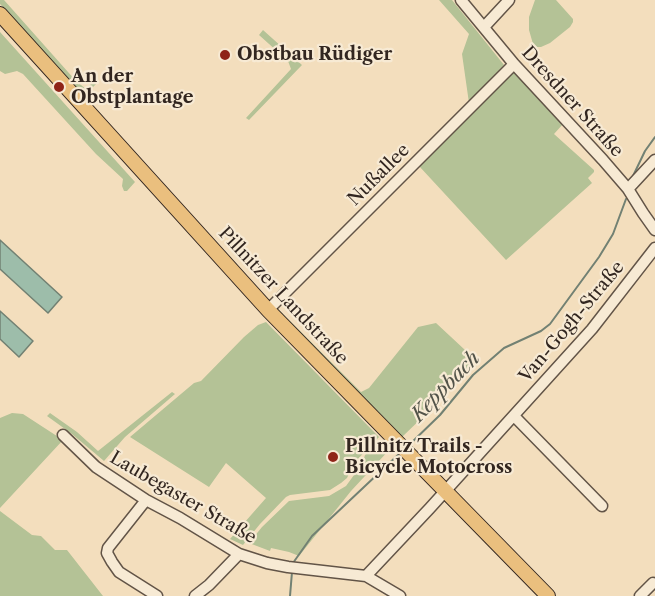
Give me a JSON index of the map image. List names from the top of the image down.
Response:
{
  "streets": {
    "main road": ["Pillnitzer Landstraße"],
    "street": [
      "Dresdner Straße",
      "Nußallee",
      "Van-Gogh-Straße",
      "Laubegaster Straße"
    ]
  },
  "crossings": [
    ["Dresdner Straße", "Nußallee"],
    ["Nußallee", "Pillnitzer Landstraße"],
    ["Pillnitzer Landstraße", "Van-Gogh-Straße"],
    ["Van-Gogh-Straße", "Laubegaster Straße"]
  ],
  "water": ["Keppbach"],
  "places": ["Obstbau Rüdiger", "An der Obstplantage", "Pillnitz Trails - Bicycle Motocross"]
}
